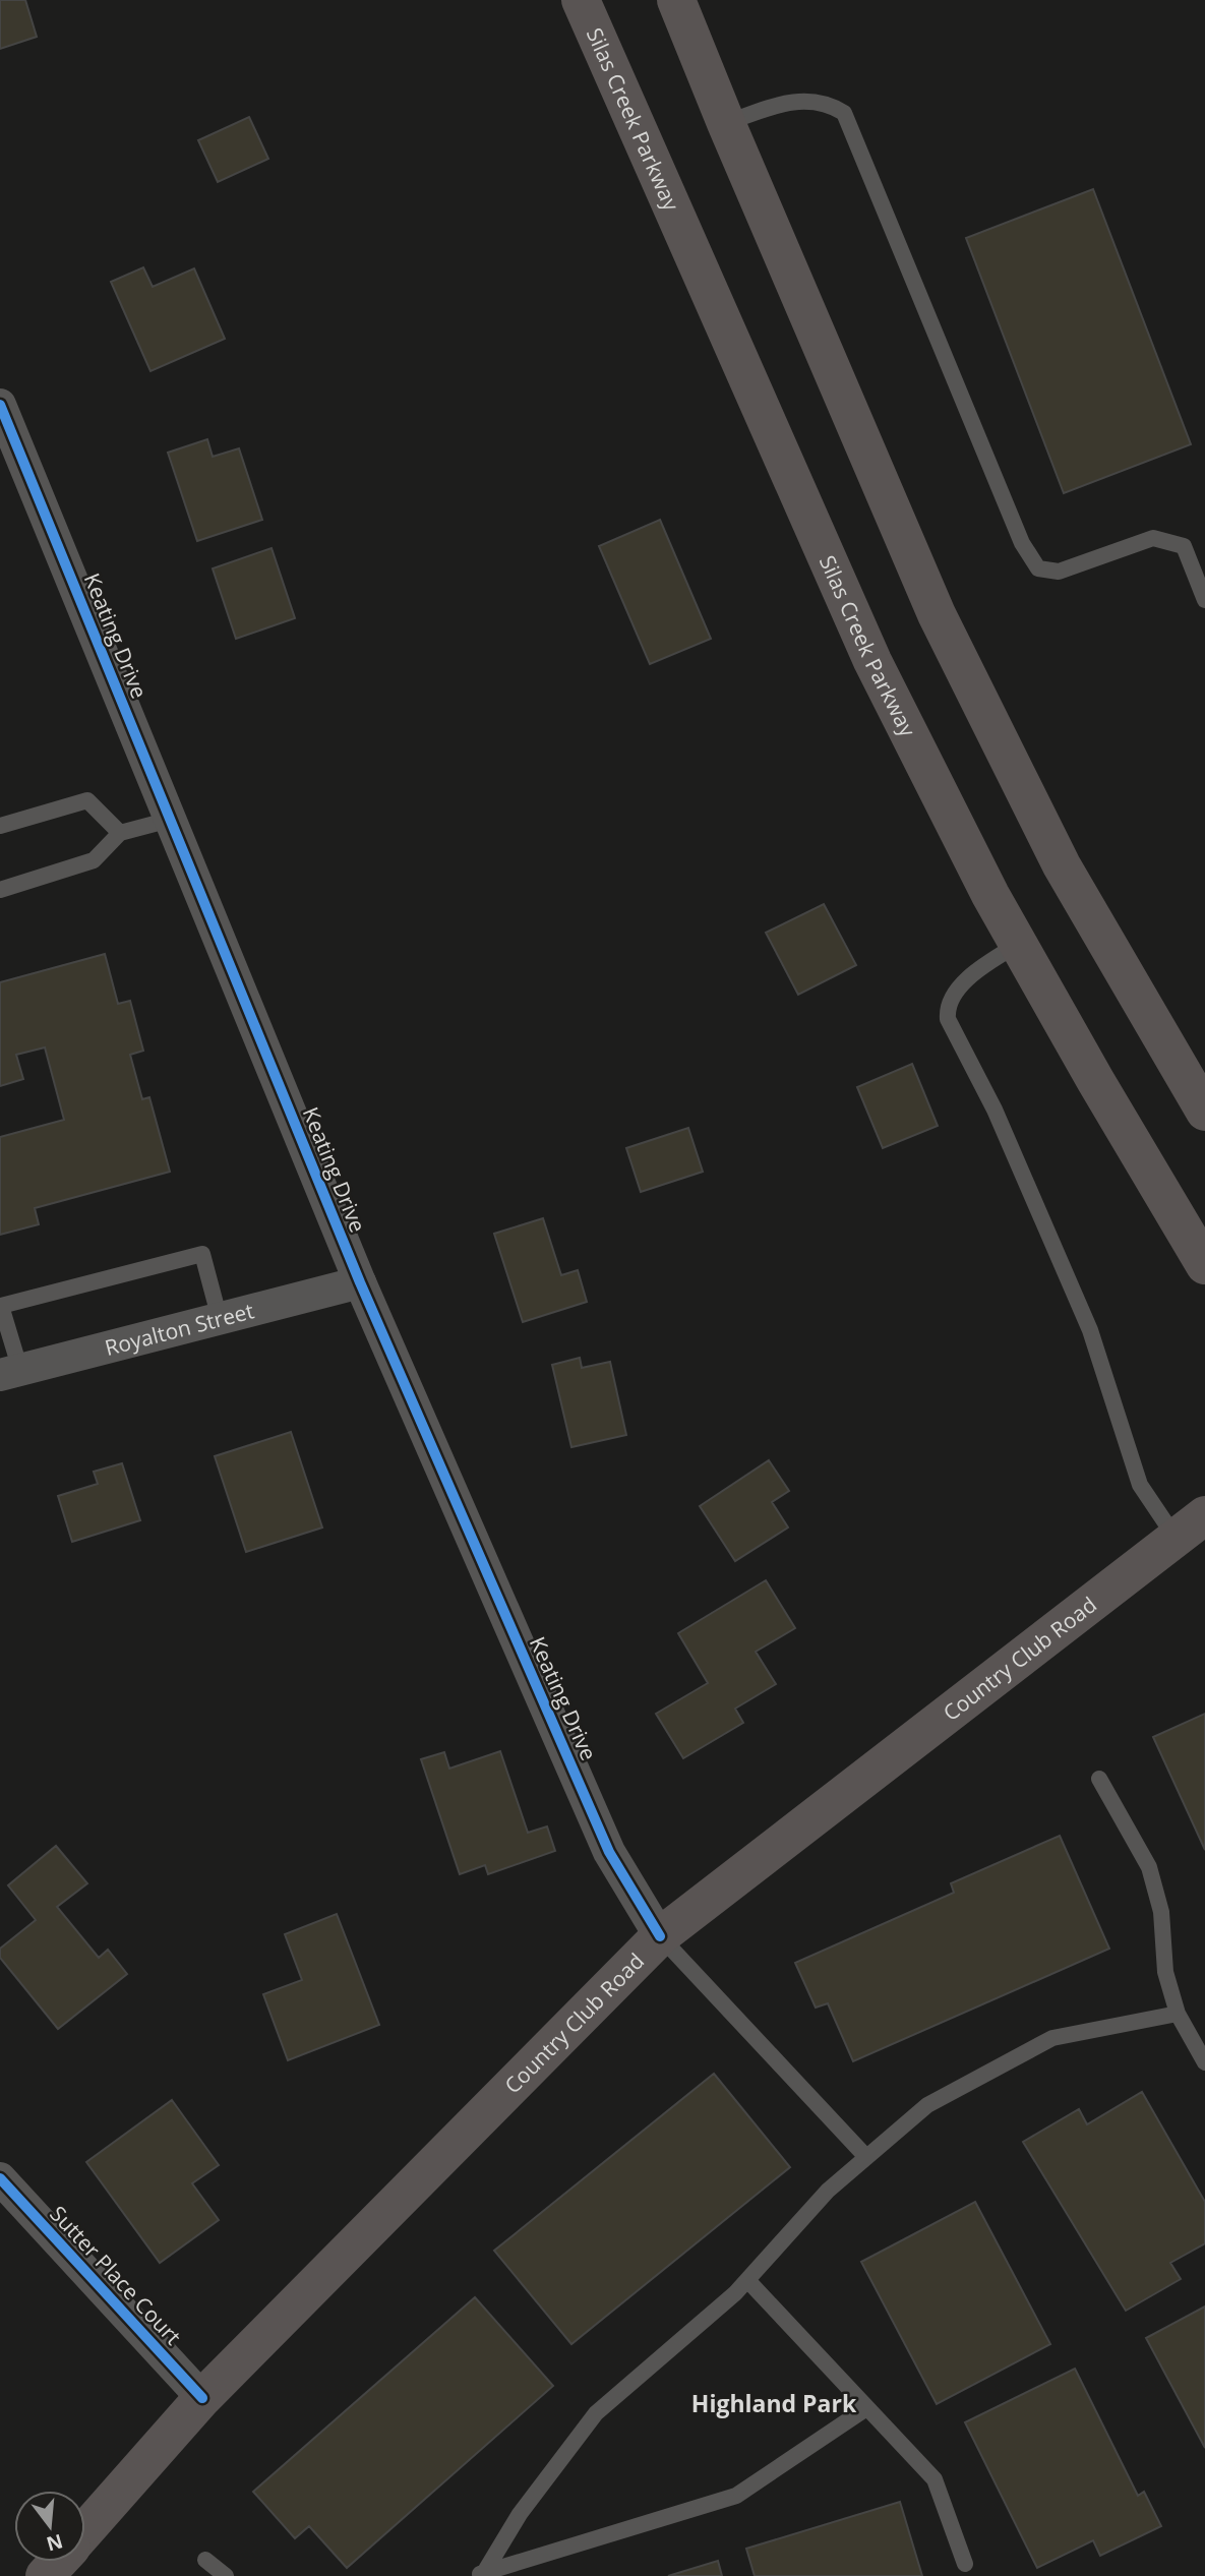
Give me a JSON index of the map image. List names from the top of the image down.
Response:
{
  "streets": {
    "main road": ["Silas Creek Parkway", "Country Club Road"],
    "street": ["Keating Drive", "Royalton Street", "Sutter Place Court"]
  },
  "crossings": [
    ["Keating Drive", "Royalton Street"],
    ["Keating Drive", "Country Club Road"],
    ["Country Club Road", "Sutter Place Court"]
  ],
  "districts": ["Highland Park"],
  "north": "bottom"
}
